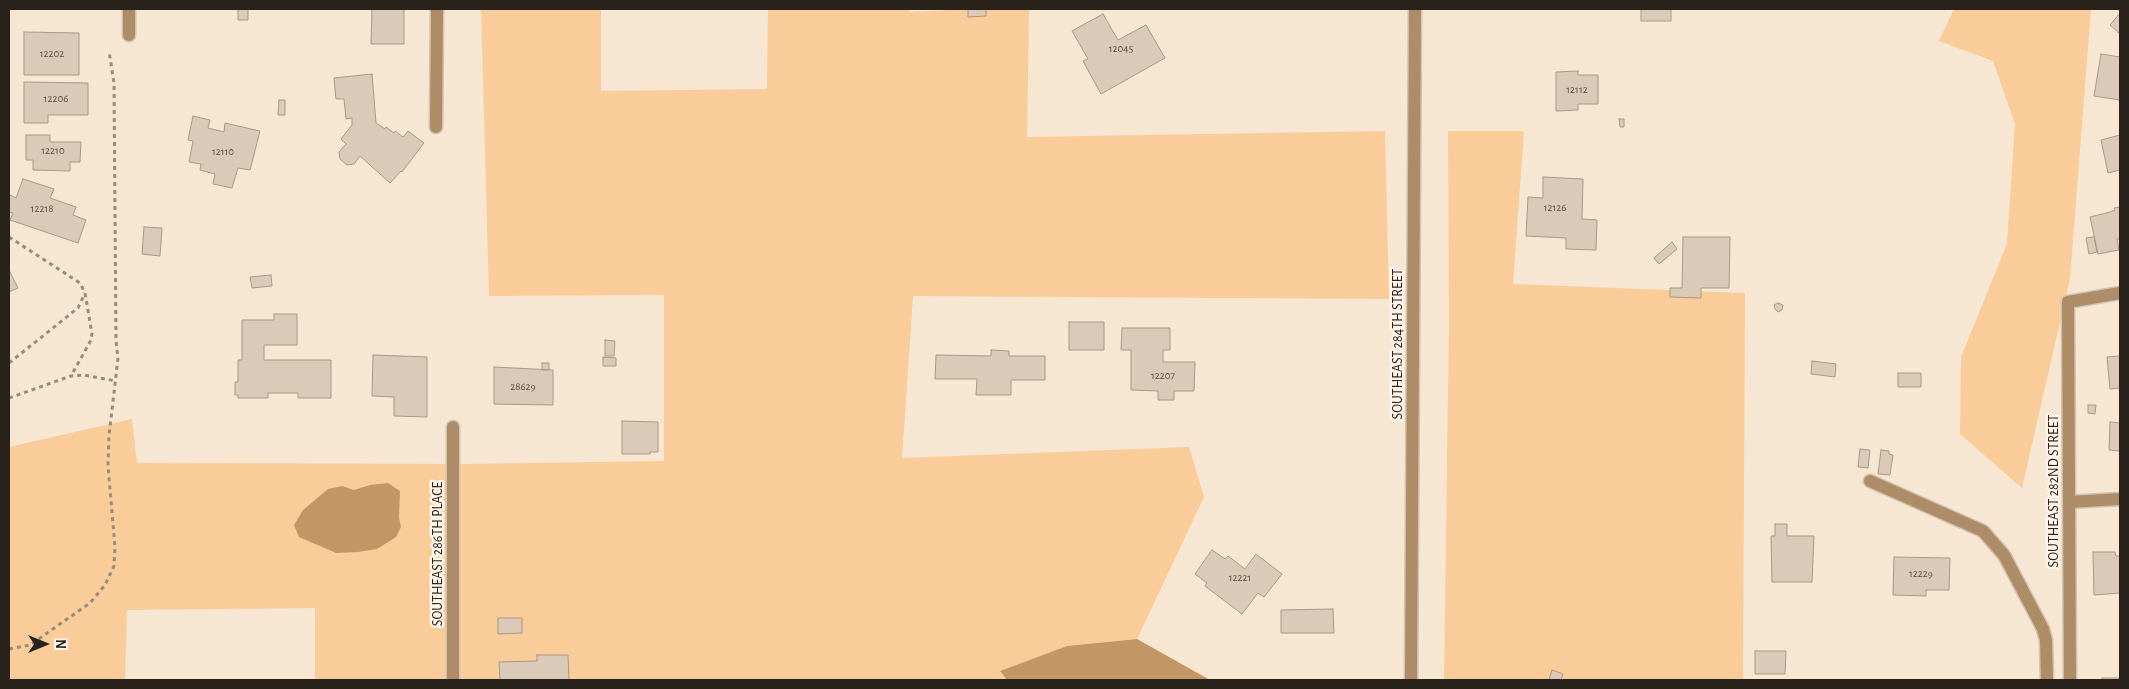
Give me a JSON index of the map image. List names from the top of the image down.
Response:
{
  "streets": {
    "street": ["SOUTHEAST 284TH STREET", "SOUTHEAST 282ND STREET", "SOUTHEAST 286TH PLACE"]
  },
  "house_numbers": [
    "12045",
    "12202",
    "12112",
    "12206",
    "12210",
    "12110",
    "12126",
    "12218",
    "12207",
    "28629",
    "12229",
    "12221"
  ],
  "north": "right"
}
